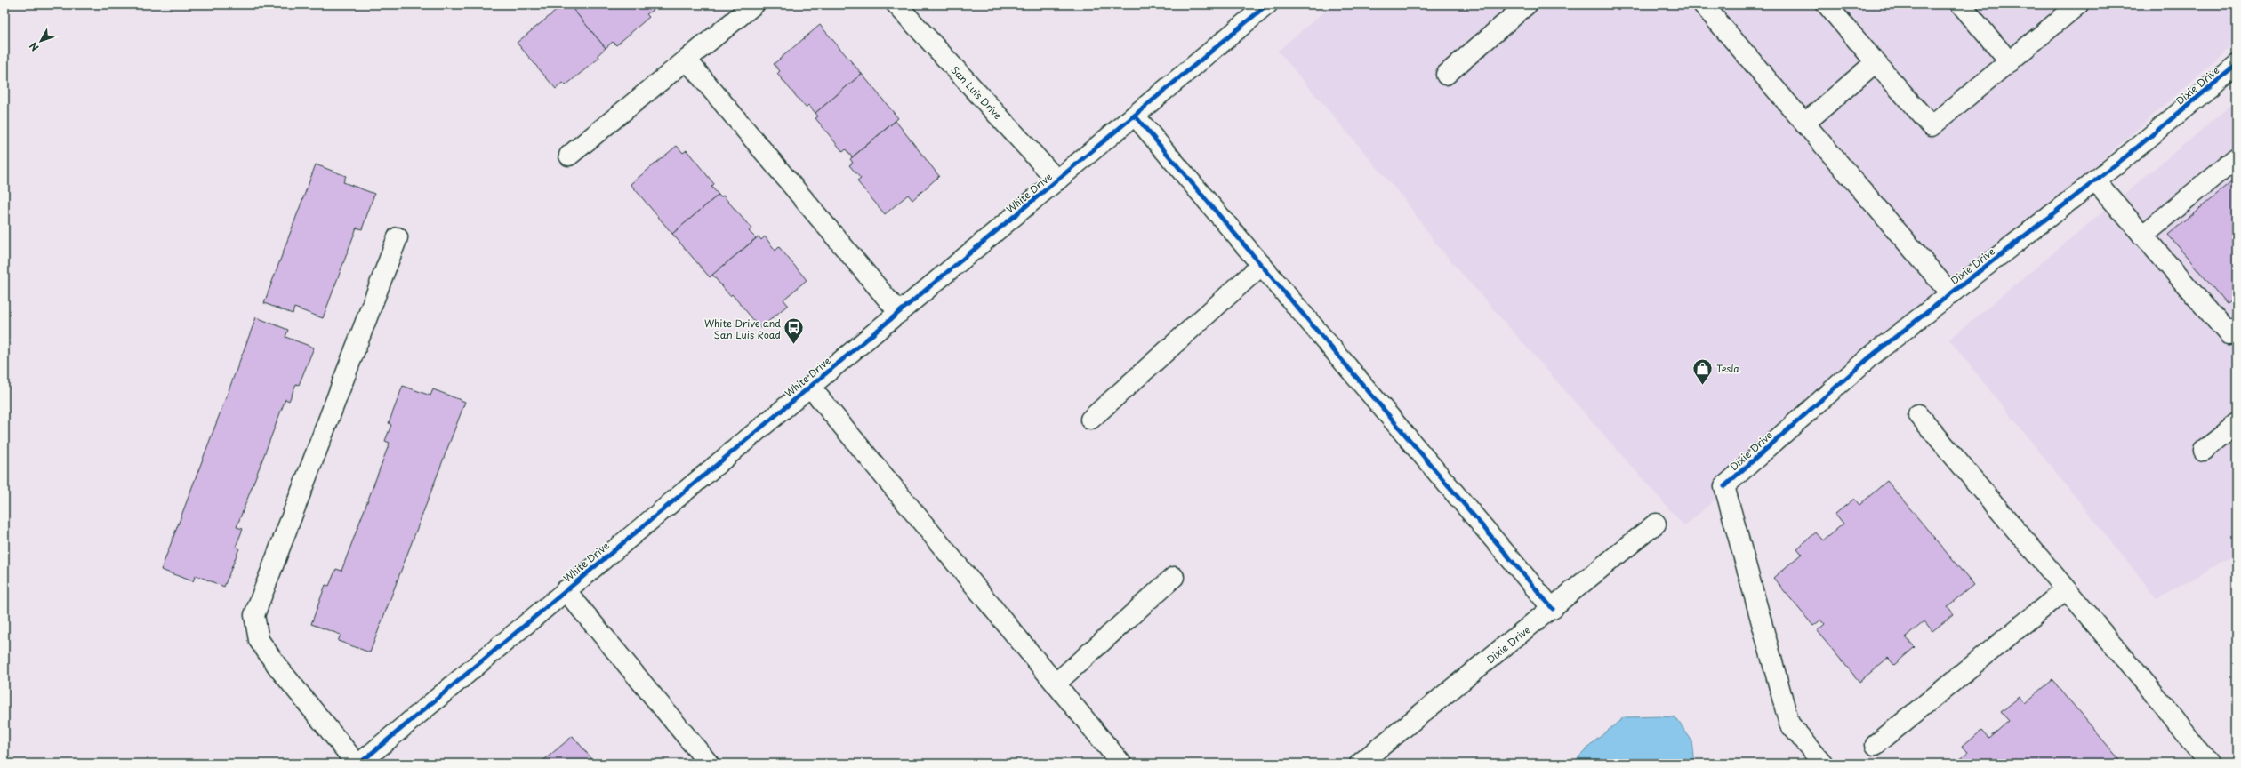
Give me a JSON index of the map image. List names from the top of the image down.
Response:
{
  "streets": {
    "street": ["Dixie Drive", "San Luis Drive", "White Drive"]
  },
  "crossings": [
    ["San Luis Drive", "White Drive"]
  ],
  "places": {
    "bus stop": ["White Drive and San Luis Road"],
    "shop": ["Tesla"]
  },
  "north": "bottom left"
}
